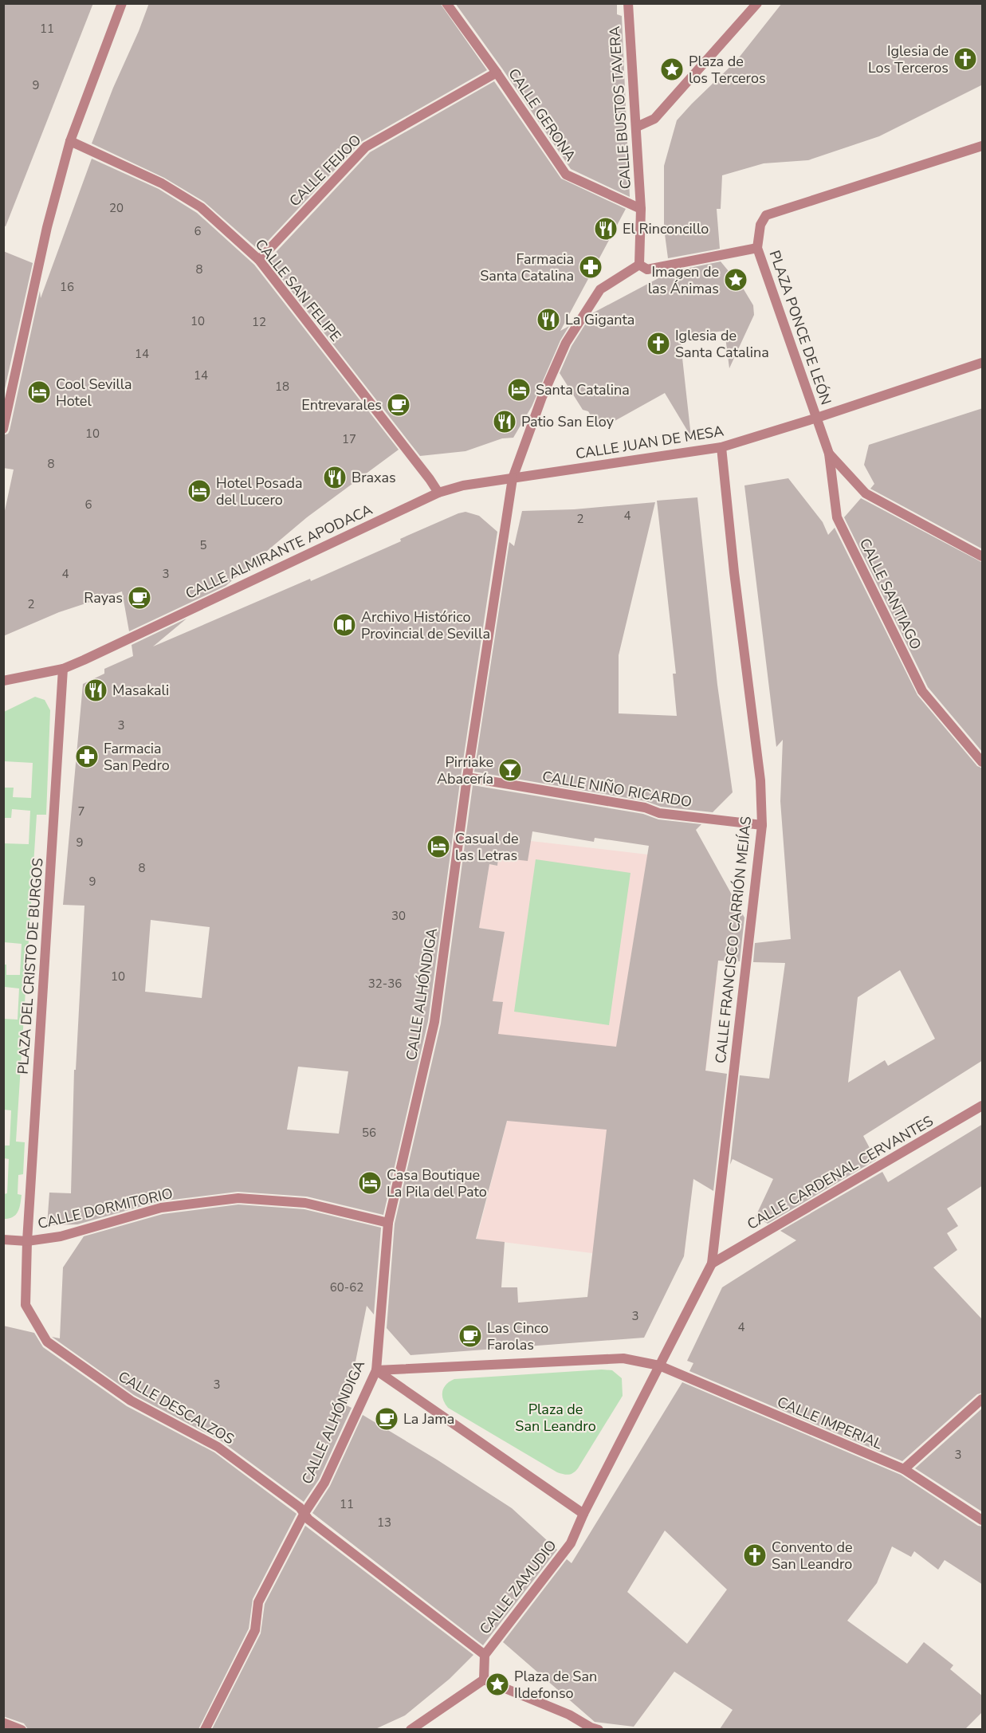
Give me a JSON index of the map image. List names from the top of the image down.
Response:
{
  "streets": {
    "street": [
      "CALLE BUSTOS TAVERA",
      "CALLE GERONA",
      "CALLE FEIJOO",
      "CALLE SAN FELIPE",
      "PLAZA PONCE DE LEÓN",
      "CALLE JUAN DE MESA",
      "CALLE ALMIRANTE APODACA",
      "CALLE SANTIAGO",
      "CALLE NIÑO RICARDO",
      "CALLE FRANCISCO CARRIÓN MEJÍAS",
      "PLAZA DEL CRISTO DE BURGOS",
      "CALLE ALHÓNDIGA",
      "CALLE CARDENAL CERVANTES",
      "CALLE DORMITORIO",
      "CALLE DESCALZOS",
      "CALLE IMPERIAL",
      "CALLE ZAMUDIO"
    ]
  },
  "crossings": [
    ["CALLE BUSTOS TAVERA", "CALLE GERONA"],
    ["CALLE BUSTOS TAVERA", "CALLE ALHÓNDIGA"],
    ["CALLE GERONA", "CALLE FEIJOO"],
    ["CALLE FEIJOO", "CALLE SAN FELIPE"],
    ["CALLE SAN FELIPE", "CALLE ALMIRANTE APODACA"],
    ["PLAZA PONCE DE LEÓN", "CALLE JUAN DE MESA"],
    ["PLAZA PONCE DE LEÓN", "CALLE SANTIAGO"],
    ["CALLE JUAN DE MESA", "CALLE ALMIRANTE APODACA"],
    ["CALLE JUAN DE MESA", "CALLE SANTIAGO"],
    ["CALLE JUAN DE MESA", "CALLE FRANCISCO CARRIÓN MEJÍAS"],
    ["CALLE JUAN DE MESA", "CALLE ALHÓNDIGA"],
    ["CALLE ALMIRANTE APODACA", "PLAZA DEL CRISTO DE BURGOS"],
    ["CALLE ALMIRANTE APODACA", "CALLE ALHÓNDIGA"],
    ["CALLE NIÑO RICARDO", "CALLE FRANCISCO CARRIÓN MEJÍAS"],
    ["CALLE NIÑO RICARDO", "CALLE ALHÓNDIGA"],
    ["CALLE FRANCISCO CARRIÓN MEJÍAS", "CALLE CARDENAL CERVANTES"],
    ["CALLE FRANCISCO CARRIÓN MEJÍAS", "CALLE IMPERIAL"],
    ["PLAZA DEL CRISTO DE BURGOS", "CALLE DORMITORIO"],
    ["PLAZA DEL CRISTO DE BURGOS", "CALLE DESCALZOS"],
    ["CALLE ALHÓNDIGA", "CALLE DORMITORIO"],
    ["CALLE ALHÓNDIGA", "CALLE DESCALZOS"],
    ["CALLE DORMITORIO", "CALLE DESCALZOS"],
    ["CALLE DESCALZOS", "CALLE ZAMUDIO"]
  ],
  "parks": ["Plaza de San Leandro"],
  "places": {
    "church": ["Iglesia de Los Terceros", "Iglesia de Santa Catalina", "Convento de San Leandro"],
    "place": ["Plaza de los Terceros", "Imagen de las Ánimas", "Plaza de San Ildefonso"],
    "restaurant": [
      "El Rinconcillo",
      "La Giganta",
      "Patio San Eloy",
      "Braxas",
      "Masakali"
    ],
    "pharmacy": ["Farmacia Santa Catalina", "Farmacia San Pedro"],
    "hotel": [
      "Santa Catalina",
      "Cool Sevilla Hotel",
      "Hotel Posada del Lucero",
      "Casual de las Letras",
      "Casa Boutique La Pila del Pato"
    ],
    "cafe": [
      "Entrevarales",
      "Rayas",
      "Las Cinco Farolas",
      "La Jama"
    ],
    "library": ["Archivo Histórico Provincial de Sevilla"],
    "bar": ["Pirriake Abacería"]
  },
  "house_numbers": [
    "11",
    "9",
    "20",
    "6",
    "8",
    "16",
    "10",
    "12",
    "14",
    "14",
    "18",
    "10",
    "17",
    "8",
    "6",
    "4",
    "2",
    "5",
    "4",
    "3",
    "2",
    "3",
    "7",
    "9",
    "8",
    "9",
    "30",
    "10",
    "32-36",
    "56",
    "60-62",
    "3",
    "4",
    "3",
    "3",
    "11",
    "13"
  ]
}
